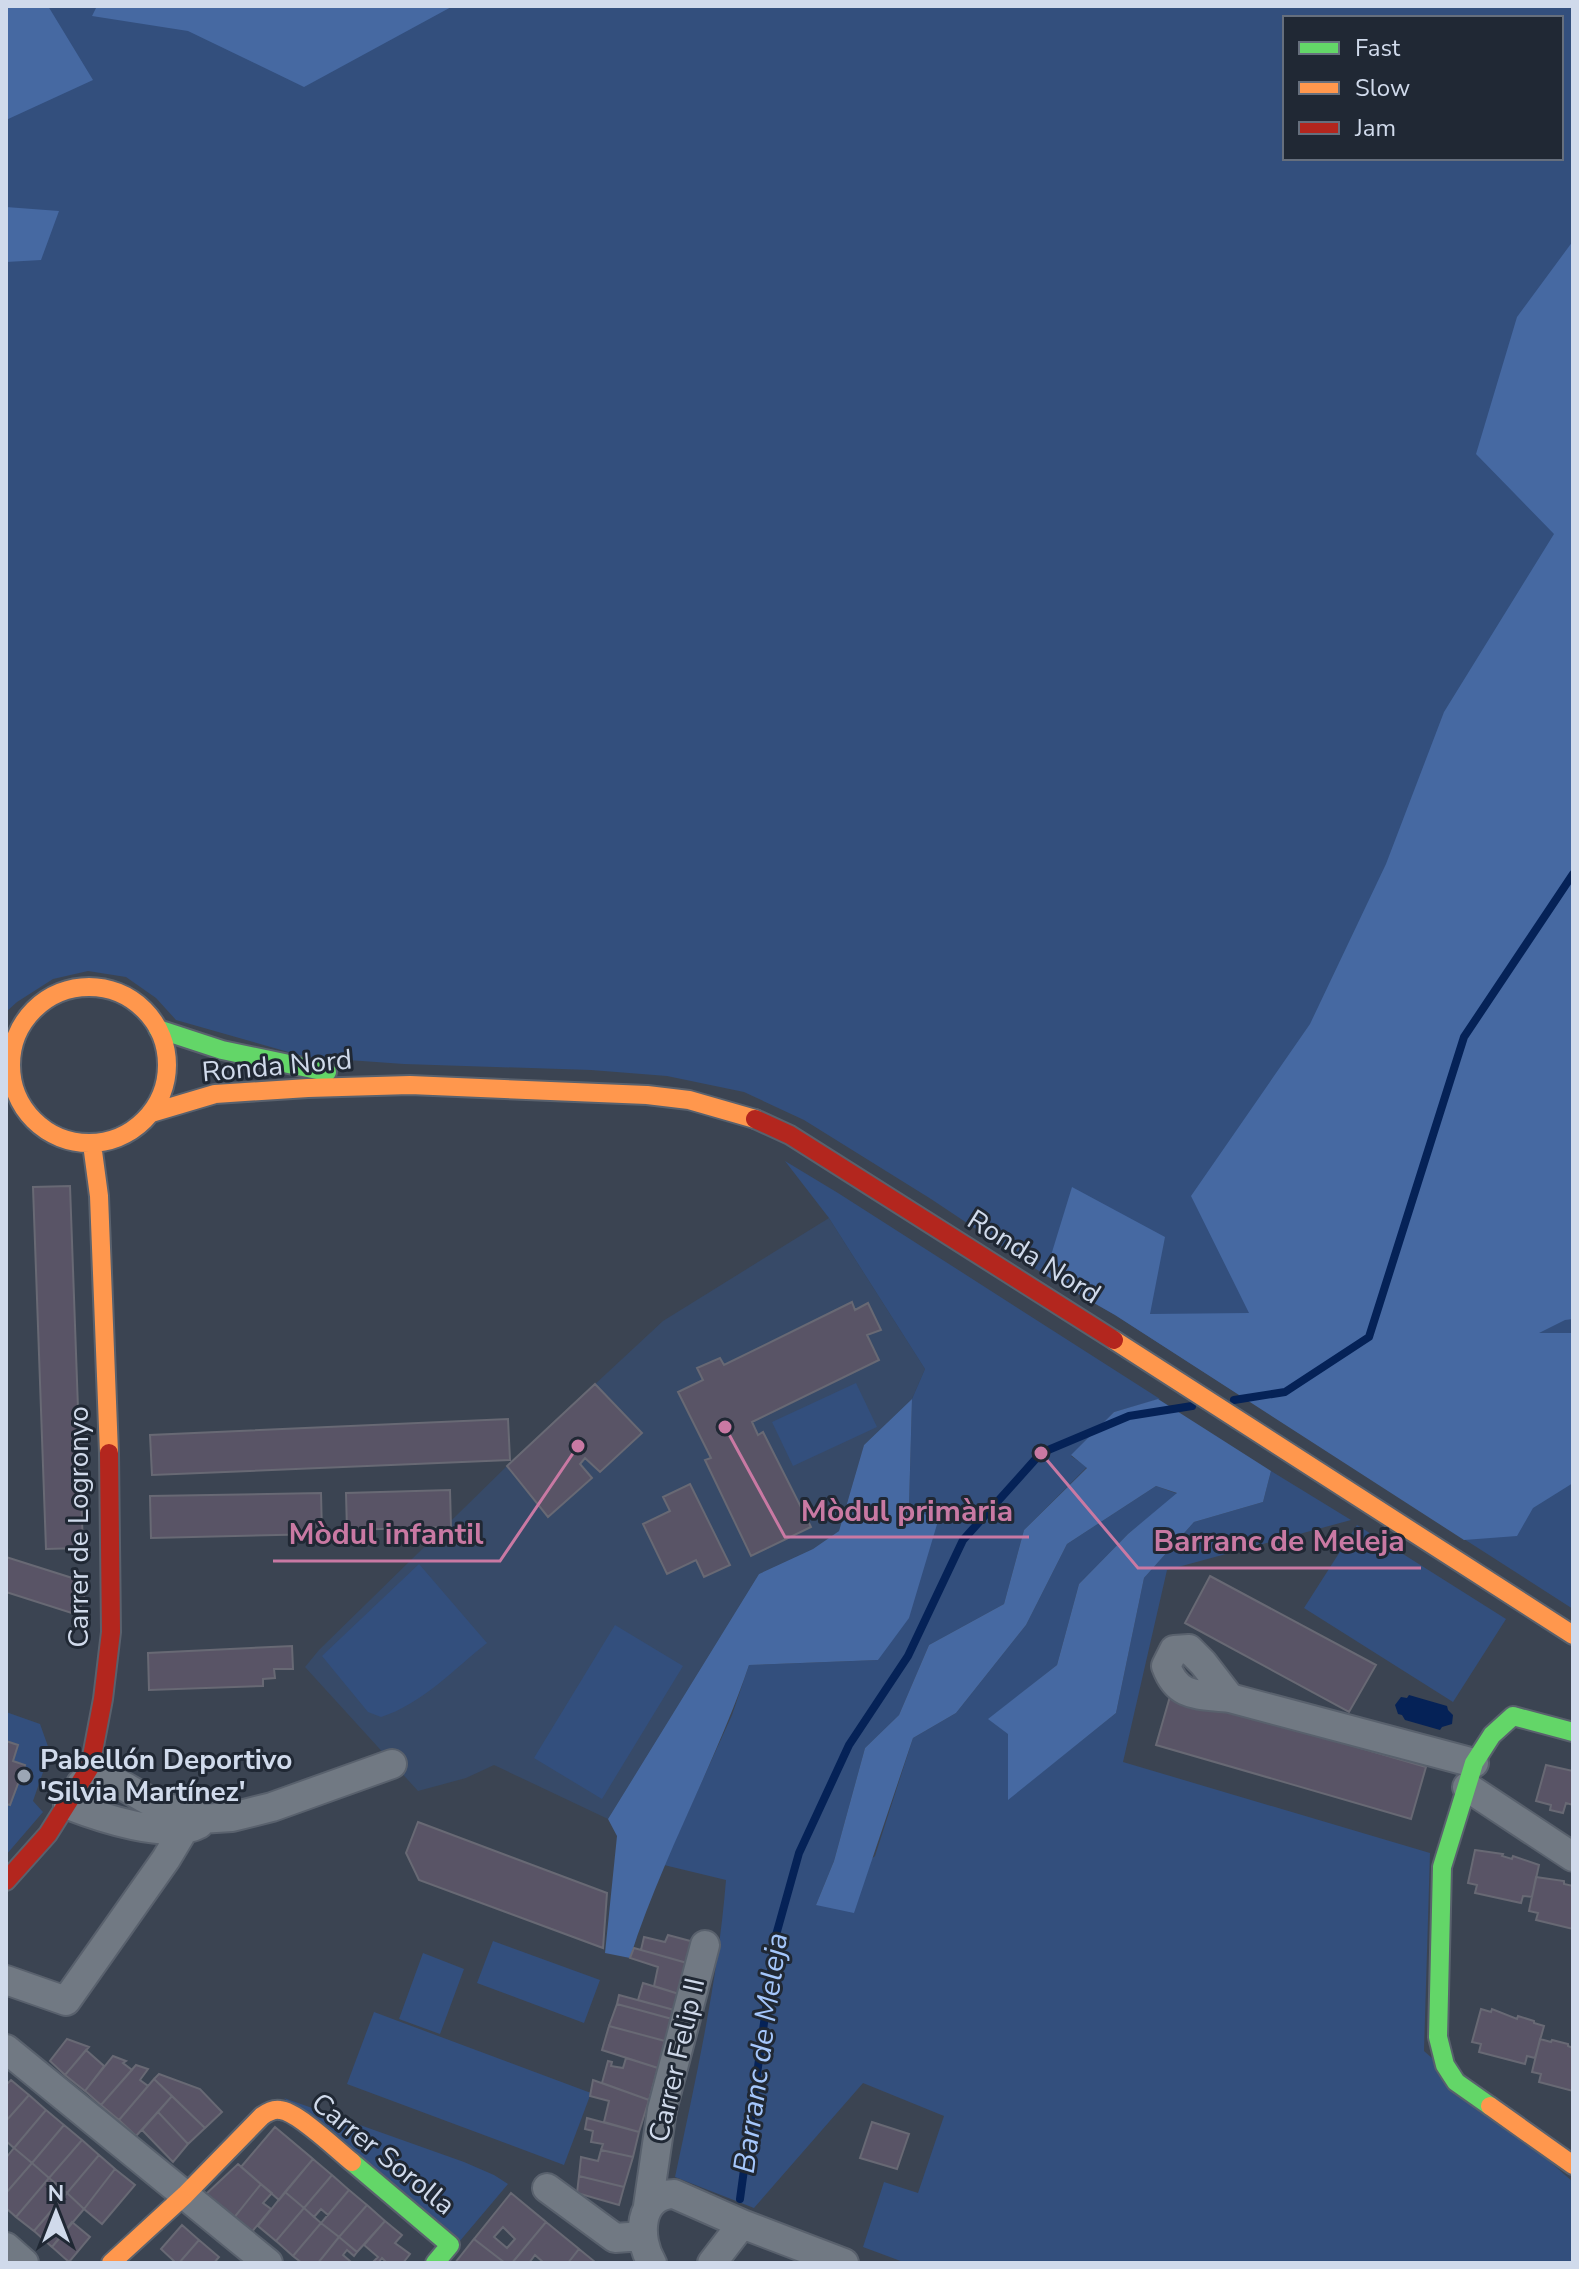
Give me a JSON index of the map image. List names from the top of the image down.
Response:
{
  "streets": {
    "main road": ["Ronda Nord", "Carrer de Logronyo", "Carrer Sorolla"],
    "street": ["Carrer Felip II"]
  },
  "crossings": [
    ["Ronda Nord", "Carrer de Logronyo"]
  ],
  "water": ["Barranc de Meleja"],
  "places": [
    "Mòdul primària",
    "Mòdul infantil",
    "Barranc de Meleja",
    "Pabellón Deportivo 'Silvia Martínez'"
  ],
  "legend": ["Fast", "Slow", "Jam"],
  "north": "top"
}
